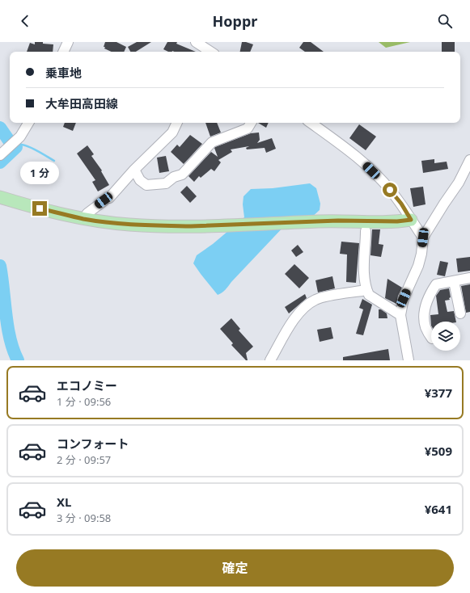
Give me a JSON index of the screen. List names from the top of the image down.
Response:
{
  "page": {
    "header": "Hoppr",
    "banner": ["乗車地", "大牟田高田線"],
    "bubble": "1 分",
    "list": [
      {
        "name": "エコノミー",
        "note": "1 分 · 09:56",
        "value": "¥377"
      },
      {
        "name": "コンフォート",
        "note": "2 分 · 09:57",
        "value": "¥509"
      },
      {
        "name": "XL",
        "note": "3 分 · 09:58",
        "value": "¥641"
      }
    ],
    "buttons": "確定"
  }
}
